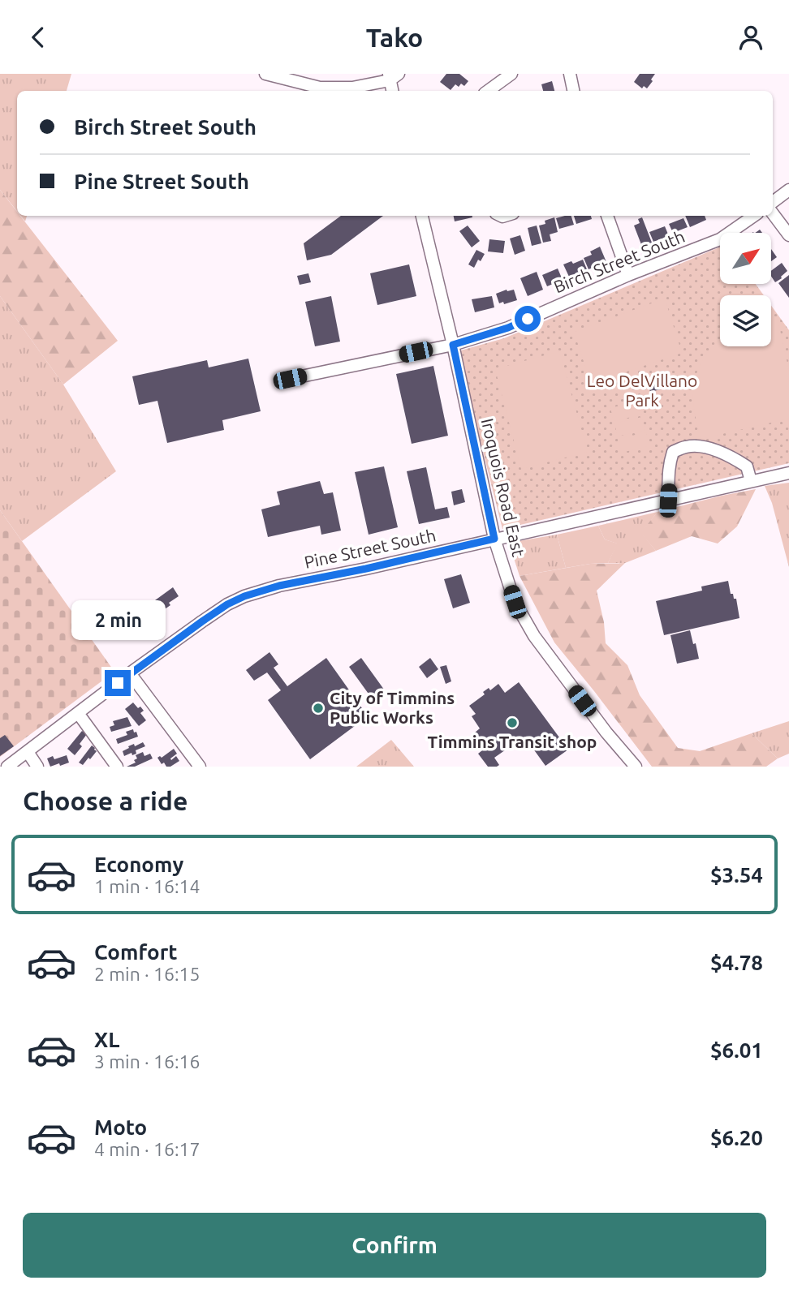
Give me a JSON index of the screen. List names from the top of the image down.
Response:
{
  "streets": {
    "street": ["Birch Street South", "Iroquois Road East", "Pine Street South"]
  },
  "crossings": [
    ["Birch Street South", "Iroquois Road East"],
    ["Iroquois Road East", "Pine Street South"]
  ],
  "parks": ["Leo DelVillano Park"],
  "places": ["City of Timmins Public Works", "Timmins Transit shop"],
  "north": "top right",
  "page": {
    "header": "Tako",
    "banner": ["Birch Street South", "Pine Street South"],
    "bubble": "2 min",
    "heading": "Choose a ride",
    "list": [
      {
        "name": "Economy",
        "note": "1 min · 16:14",
        "value": "$3.54"
      },
      {
        "name": "Comfort",
        "note": "2 min · 16:15",
        "value": "$4.78"
      },
      {
        "name": "XL",
        "note": "3 min · 16:16",
        "value": "$6.01"
      },
      {
        "name": "Moto",
        "note": "4 min · 16:17",
        "value": "$6.20"
      }
    ],
    "buttons": "Confirm"
  }
}
